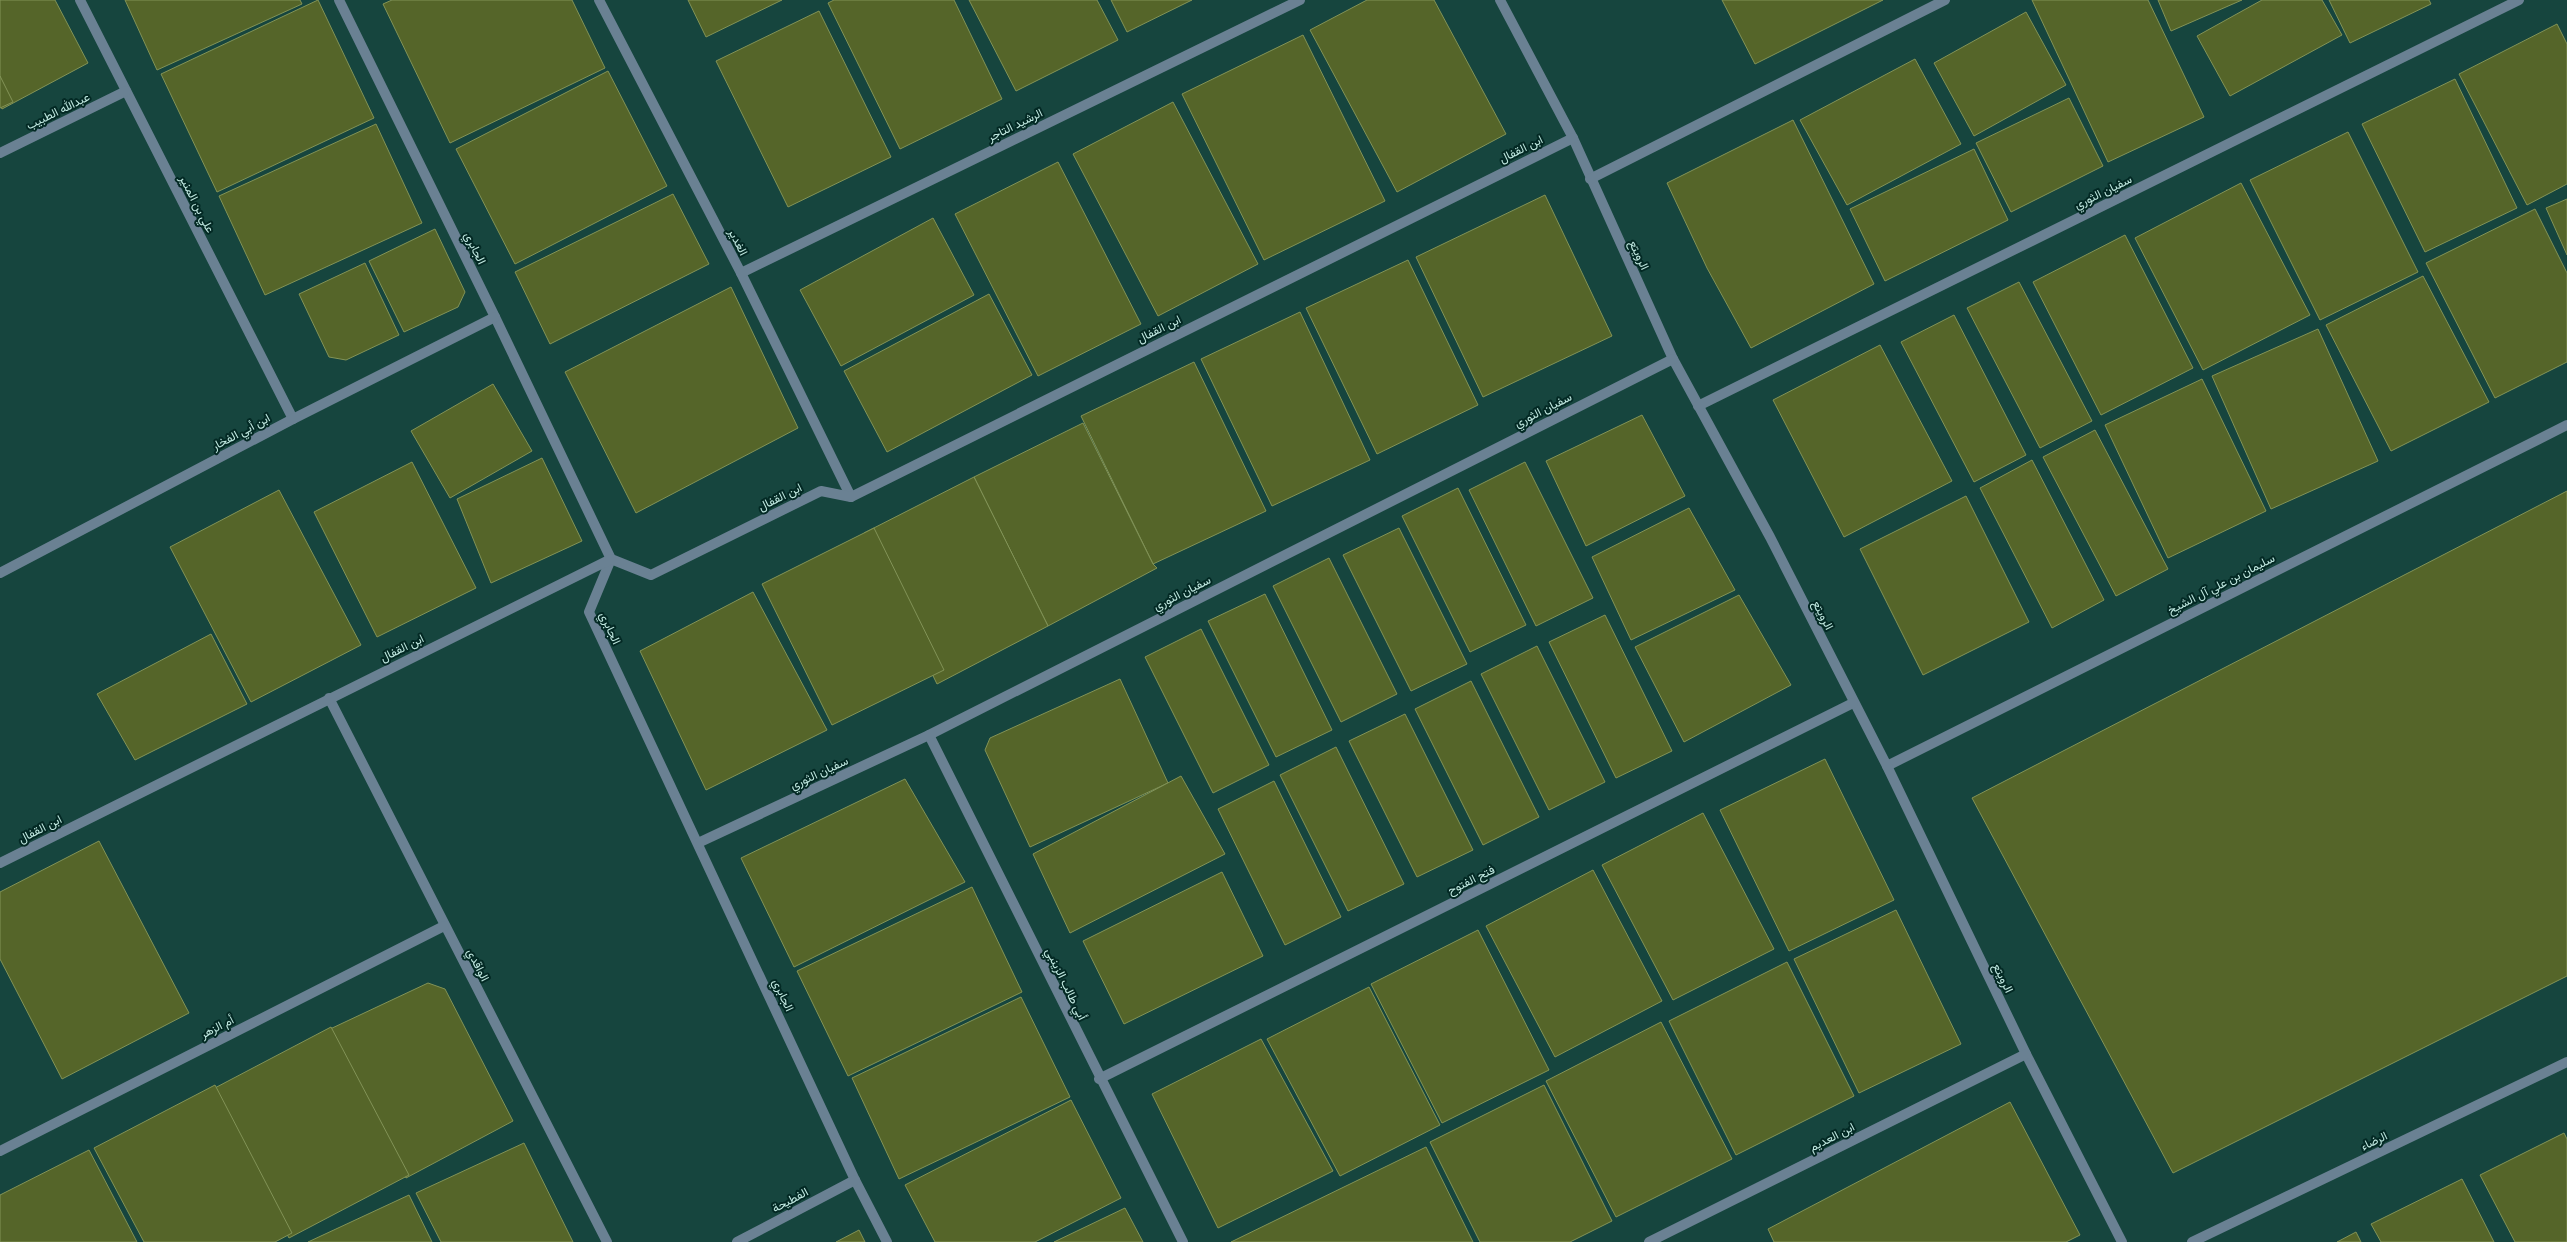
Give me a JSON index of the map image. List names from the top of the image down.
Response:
{
  "streets": {
    "street": [
      "عبدالله الطبيب",
      "الرشيد التاجر",
      "ابن القفال",
      "سفيان الثوري",
      "علي بن المنير",
      "الغدير",
      "الجابري",
      "الرويتع",
      "ابن أبي الفخار",
      "سليمان بن علي آل الشيخ",
      "فتح الفتوح",
      "الواقدي",
      "أبي طالب الزينبي",
      "أم الزهر",
      "ابن العديم",
      "الرضاء",
      "الفطيحة"
    ]
  },
  "crossings": [
    ["عبدالله الطبيب", "علي بن المنير"],
    ["الرشيد التاجر", "الغدير"],
    ["ابن القفال", "الغدير"],
    ["ابن القفال", "الجابري"],
    ["ابن القفال", "الرويتع"],
    ["ابن القفال", "الواقدي"],
    ["سفيان الثوري", "الجابري"],
    ["سفيان الثوري", "الرويتع"],
    ["سفيان الثوري", "أبي طالب الزينبي"],
    ["علي بن المنير", "ابن أبي الفخار"],
    ["الجابري", "ابن أبي الفخار"],
    ["الجابري", "الفطيحة"],
    ["الرويتع", "سليمان بن علي آل الشيخ"],
    ["الرويتع", "فتح الفتوح"],
    ["الرويتع", "ابن العديم"],
    ["فتح الفتوح", "أبي طالب الزينبي"],
    ["الواقدي", "أم الزهر"]
  ]
}
